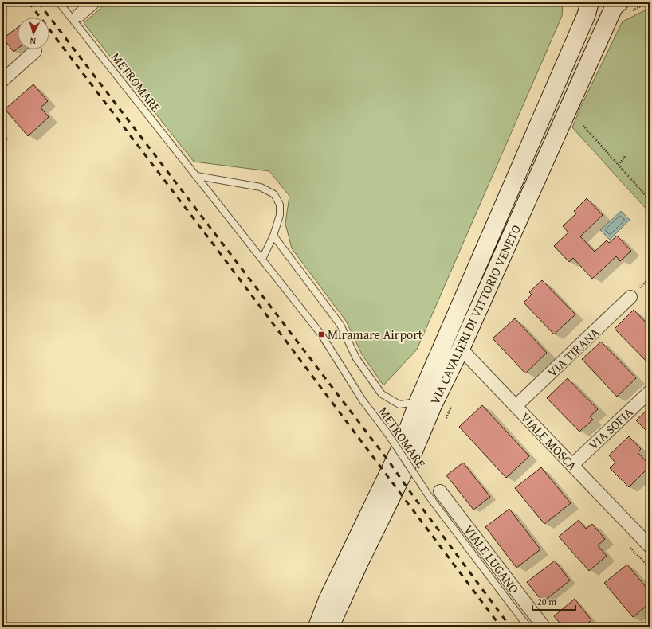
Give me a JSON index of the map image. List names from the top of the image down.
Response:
{
  "streets": {
    "street": [
      "VIA CAVALIERI DI VITTORIO VENETO",
      "VIA TIRANA",
      "VIA SOFIA",
      "VIALE MOSCA",
      "VIALE LUGANO"
    ],
    "lane": ["METROMARE"]
  },
  "crossings": [
    ["METROMARE", "VIA CAVALIERI DI VITTORIO VENETO"],
    ["VIA CAVALIERI DI VITTORIO VENETO", "VIALE MOSCA"],
    ["VIA TIRANA", "VIALE MOSCA"],
    ["VIA SOFIA", "VIALE MOSCA"]
  ],
  "places": {
    "transit": ["Miramare Airport"]
  },
  "scale_bar": "20 m",
  "north": "bottom"
}
